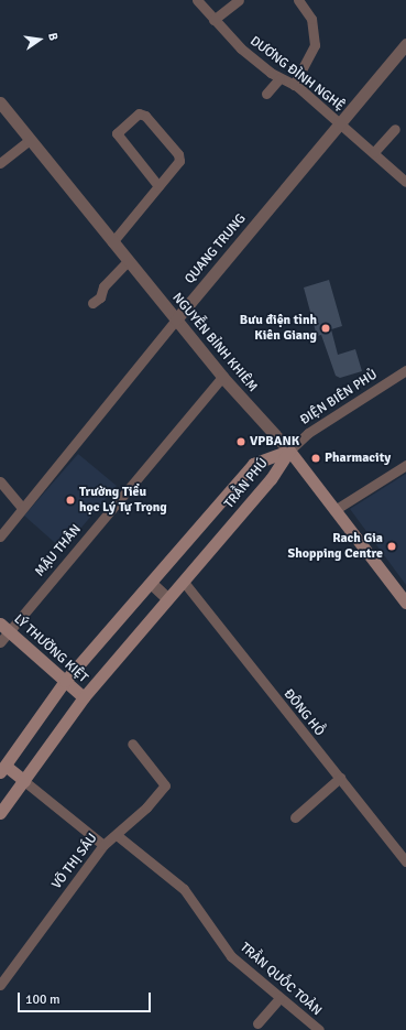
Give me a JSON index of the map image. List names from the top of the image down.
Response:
{
  "streets": {
    "main road": ["NGUYỄN BỈNH KHIÊM", "TRẦN PHÚ", "LÝ THƯỜNG KIỆT"],
    "street": [
      "DƯƠNG ĐÌNH NGHỆ",
      "QUANG TRUNG",
      "ĐIỆN BIÊN PHỦ",
      "MẬU THÂN",
      "ĐÔNG HỒ",
      "VÕ THỊ SÁU",
      "TRẦN QUỐC TOẢN"
    ]
  },
  "crossings": [
    ["DƯƠNG ĐÌNH NGHỆ", "QUANG TRUNG"],
    ["QUANG TRUNG", "NGUYỄN BỈNH KHIÊM"],
    ["NGUYỄN BỈNH KHIÊM", "ĐIỆN BIÊN PHỦ"],
    ["NGUYỄN BỈNH KHIÊM", "TRẦN PHÚ"],
    ["NGUYỄN BỈNH KHIÊM", "MẬU THÂN"],
    ["ĐIỆN BIÊN PHỦ", "TRẦN PHÚ"],
    ["TRẦN PHÚ", "LÝ THƯỜNG KIỆT"],
    ["TRẦN PHÚ", "ĐÔNG HỒ"],
    ["MẬU THÂN", "LÝ THƯỜNG KIỆT"],
    ["VÕ THỊ SÁU", "TRẦN QUỐC TOẢN"]
  ],
  "places": [
    "Bưu điện tỉnh Kiên Giang",
    "VPBANK",
    "Pharmacity",
    "Trường Tiểu học Lý Tự Trọng",
    "Rach Gia Shopping Centre"
  ],
  "scale_bar": "100 m",
  "north": "right"
}
